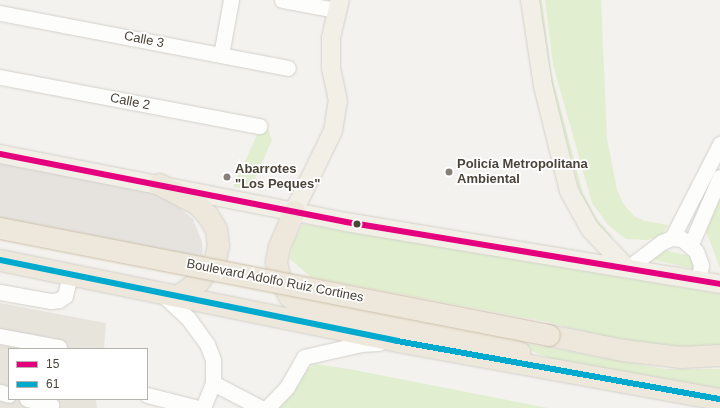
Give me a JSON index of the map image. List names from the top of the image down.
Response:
{
  "streets": {
    "highway": ["Boulevard Adolfo Ruiz Cortines"],
    "street": ["Calle 3", "Calle 2"]
  },
  "places": ["Policía Metropolitana Ambiental", "Abarrotes \"Los Peques\""],
  "lines": ["transit line 15", "transit line 61"],
  "legend": ["15", "61"]
}
